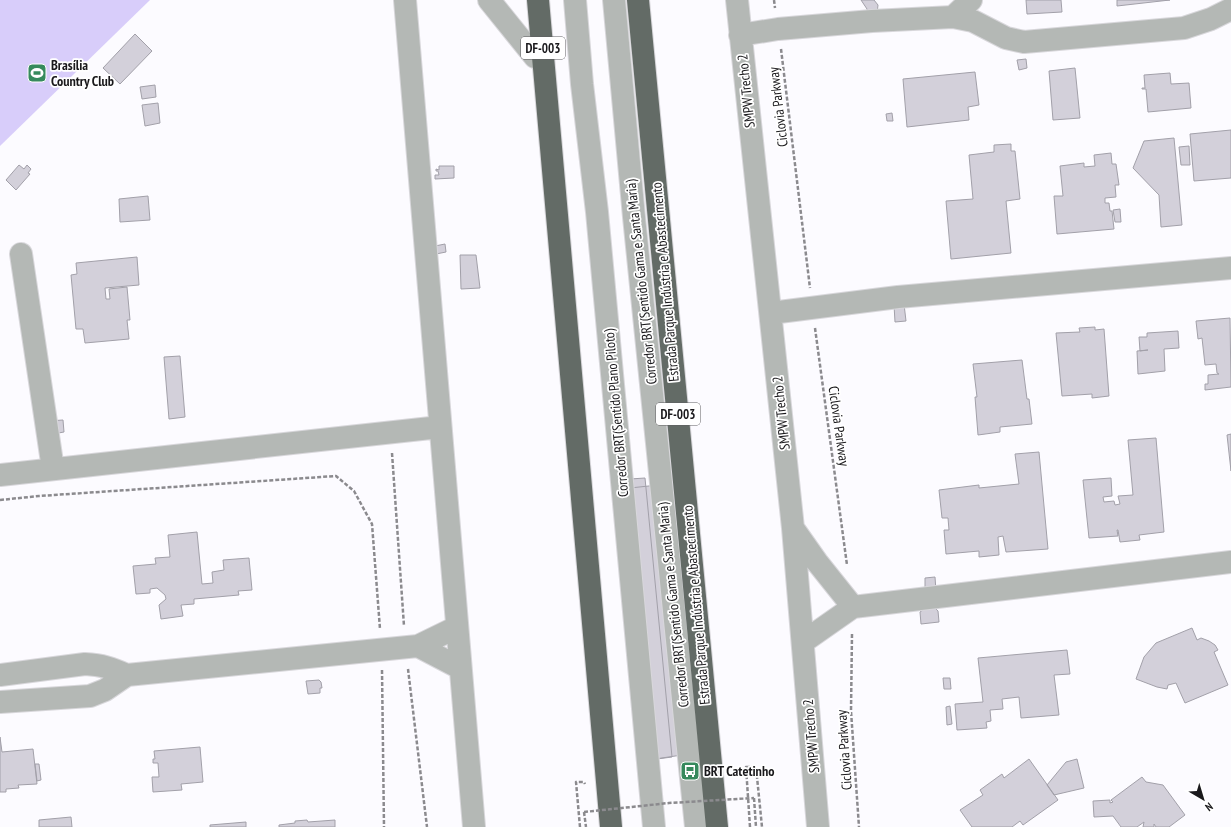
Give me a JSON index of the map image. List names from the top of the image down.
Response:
{
  "streets": {
    "highway": ["DF-003", "Estrada Parque Indústria e Abastecimento"],
    "street": ["SMPW Trecho 2", "Corredor BRT(Sentido Gama e Santa Maria)", "Corredor BRT(Sentido Plano Piloto)"],
    "path": ["Ciclovia Parkway"]
  },
  "places": {
    "sports": ["Brasília Country Club"],
    "bus stop": ["BRT Catetinho"]
  },
  "north": "bottom right"
}
